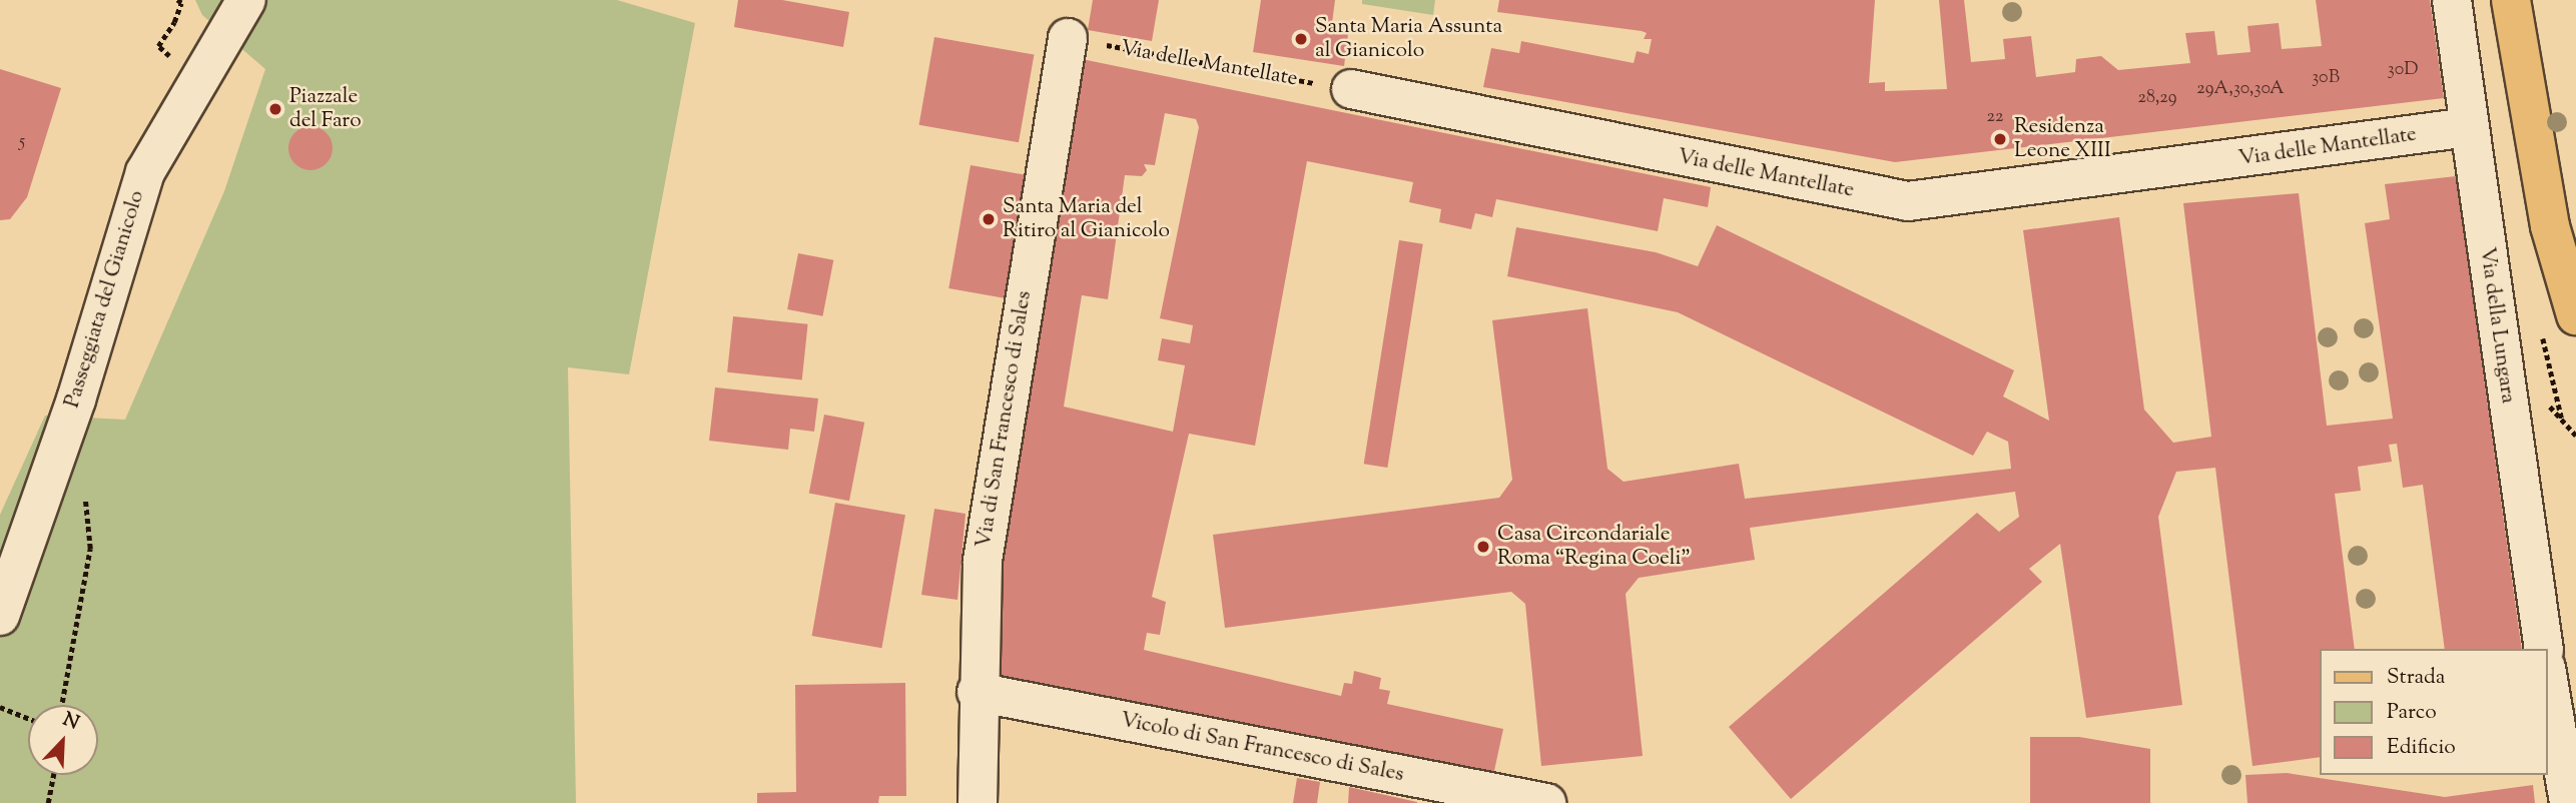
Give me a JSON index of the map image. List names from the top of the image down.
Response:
{
  "streets": {
    "street": [
      "Via delle Mantellate",
      "Passeggiata del Gianicolo",
      "Via della Lungara",
      "Via di San Francesco di Sales",
      "Vicolo di San Francesco di Sales"
    ]
  },
  "crossings": [
    ["Via delle Mantellate", "Via della Lungara"],
    ["Via delle Mantellate", "Via di San Francesco di Sales"],
    ["Via di San Francesco di Sales", "Vicolo di San Francesco di Sales"]
  ],
  "places": [
    "Santa Maria Assunta al Gianicolo",
    "Piazzale del Faro",
    "Residenza Leone XIII",
    "Santa Maria del Ritiro al Gianicolo",
    "Casa Circondariale Roma “Regina Coeli”"
  ],
  "house_numbers": [
    "30D",
    "30B",
    "29A,30,30A",
    "28,29",
    "22",
    "5"
  ],
  "legend": ["Strada", "Parco", "Edificio"],
  "north": "top right"
}
